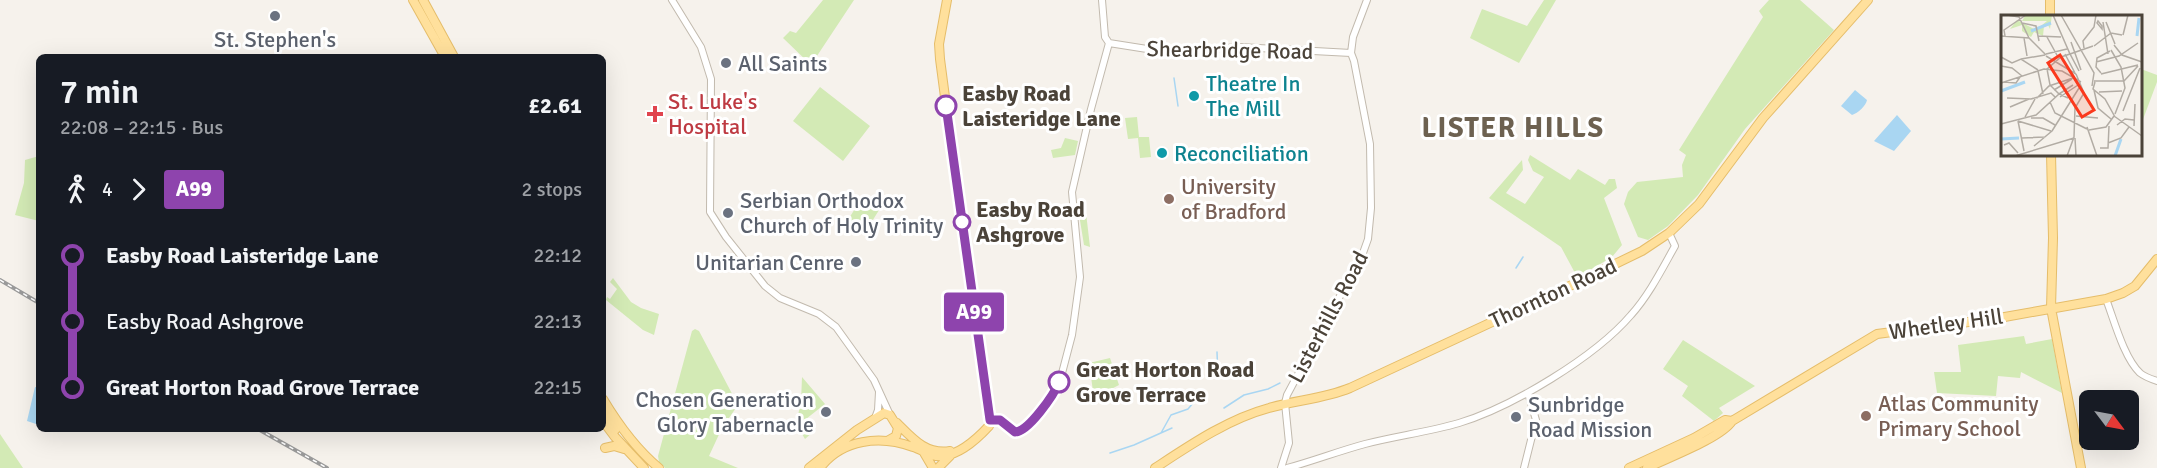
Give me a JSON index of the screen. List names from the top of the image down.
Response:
{
  "streets": {
    "main road": ["Thornton Road", "Whetley Hill"],
    "street": ["Shearbridge Road", "Listerhills Road"]
  },
  "crossings": [
    ["Shearbridge Road", "Listerhills Road"],
    ["Thornton Road", "Listerhills Road"]
  ],
  "districts": ["LISTER HILLS"],
  "places": {
    "other": [
      "St. Stephen's",
      "All Saints",
      "Theatre In The Mill",
      "Easby Road Laisteridge Lane",
      "Reconciliation",
      "University of Bradford",
      "Serbian Orthodox Church of Holy Trinity",
      "Easby Road Ashgrove",
      "Unitarian Cenre",
      "Great Horton Road Grove Terrace",
      "Chosen Generation Glory Tabernacle",
      "Atlas Community Primary School",
      "Sunbridge Road Mission"
    ],
    "health": ["St. Luke's Hospital"]
  },
  "lines": ["bus line A99"],
  "north": "bottom right",
  "page": {
    "on_map": "A99",
    "heading": ["7 min", "22:08 – 22:15 · Bus", "£2.61"],
    "legs": ["4", "A99", "2 stops"],
    "list": [
      {
        "name": "Easby Road Laisteridge Lane",
        "value": "22:12"
      },
      {
        "name": "Easby Road Ashgrove",
        "value": "22:13"
      },
      {
        "name": "Great Horton Road Grove Terrace",
        "value": "22:15"
      }
    ]
  }
}
